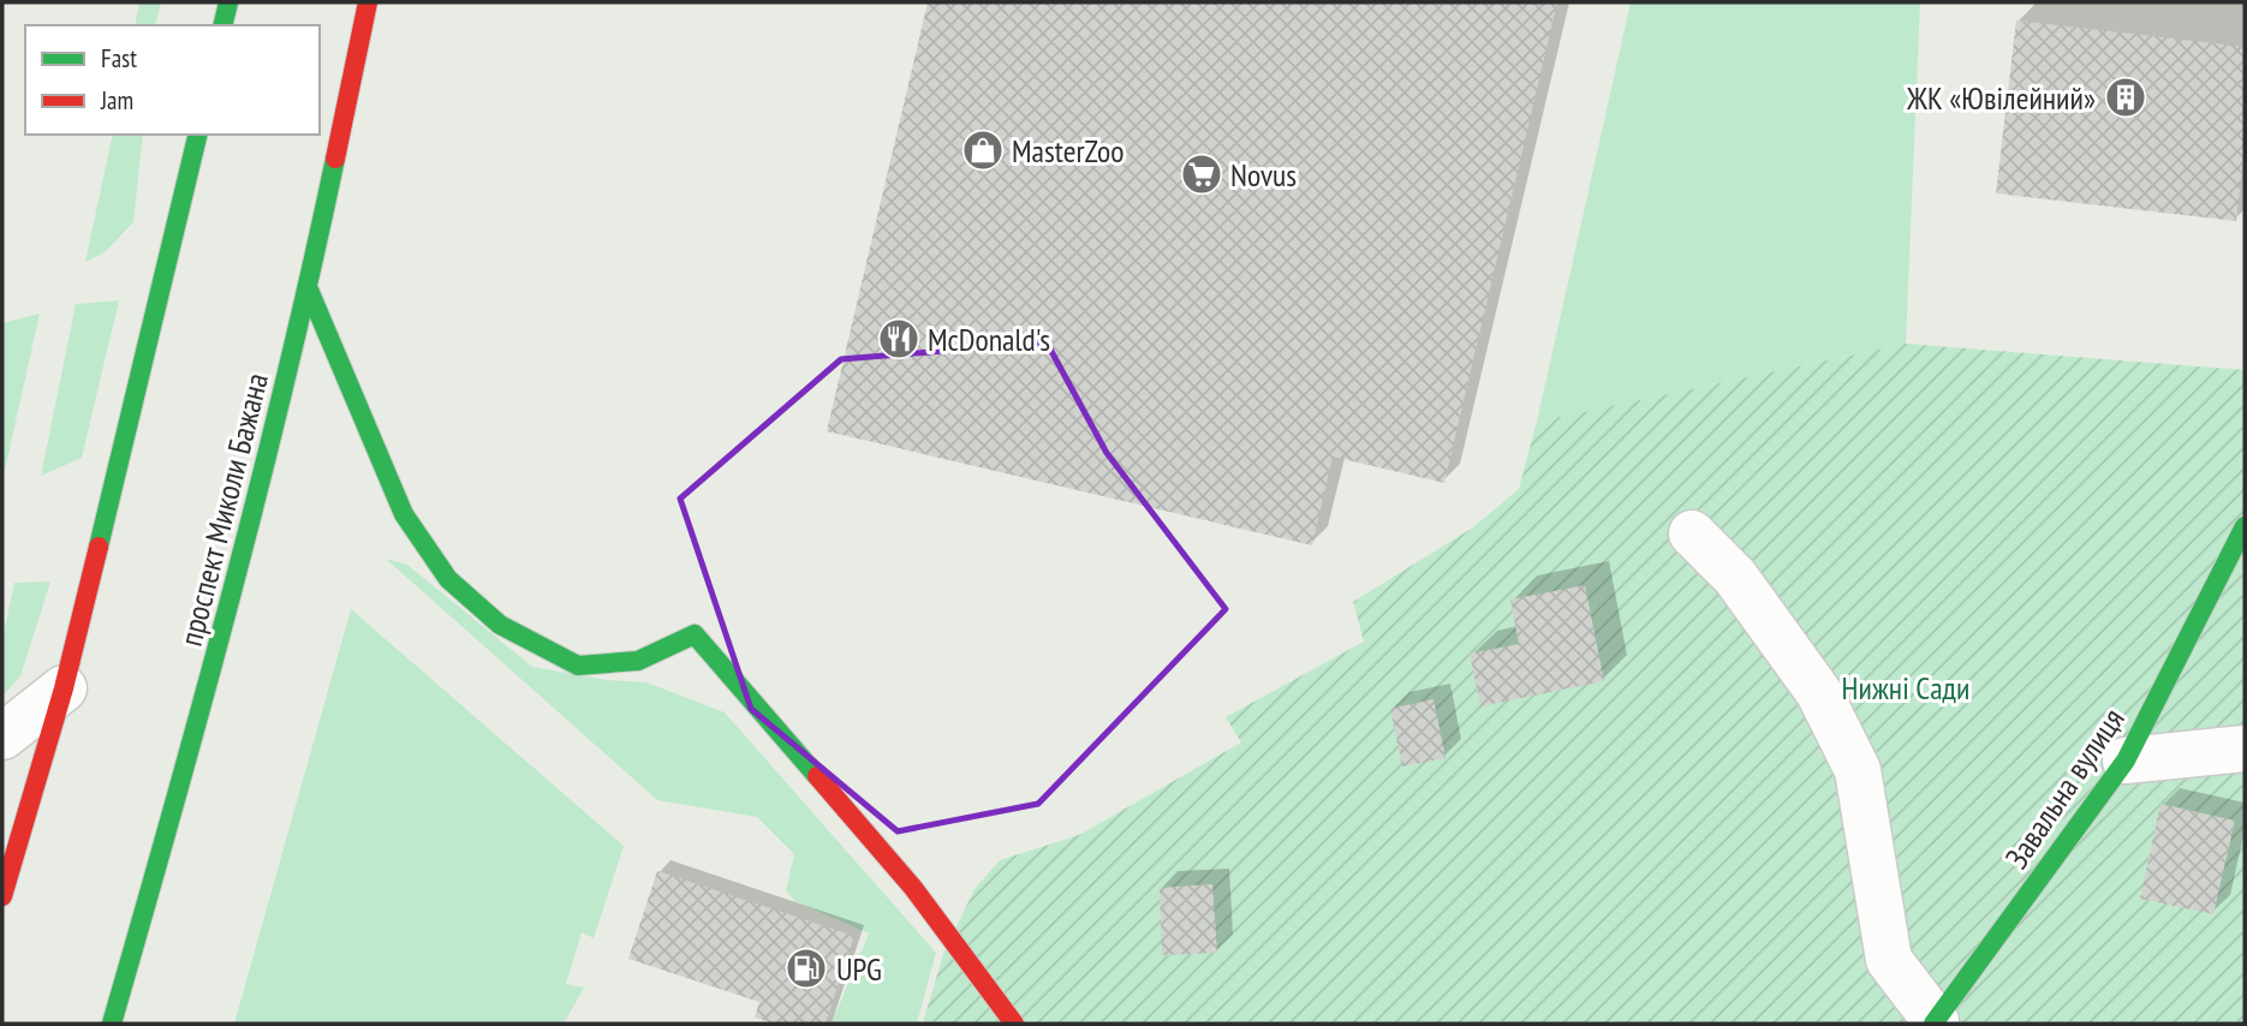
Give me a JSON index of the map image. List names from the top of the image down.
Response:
{
  "streets": {
    "main road": ["проспект Миколи Бажана", "Завальна вулиця"]
  },
  "parks": ["Нижні Сади"],
  "places": {
    "building": ["ЖК «Ювілейний»"],
    "shop": ["MasterZoo"],
    "supermarket": ["Novus"],
    "restaurant": ["McDonald's"],
    "fuel station": ["UPG"]
  },
  "legend": ["Fast", "Jam"]
}
